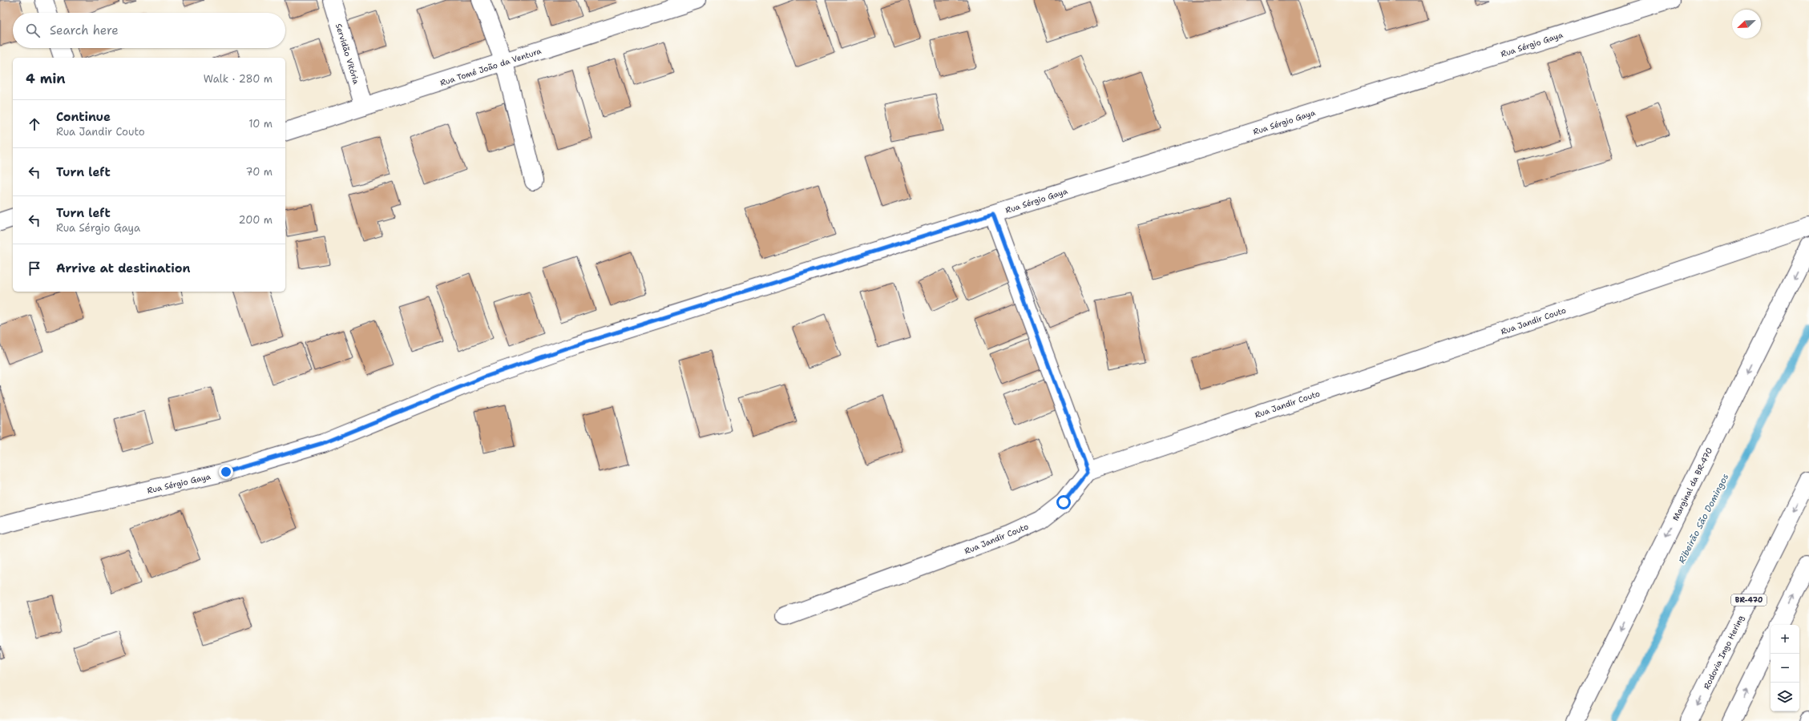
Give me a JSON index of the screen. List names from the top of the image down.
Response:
{
  "streets": {
    "main road": [
      "Rua Sérgio Gaya",
      "Servidão Vitória",
      "Rua Tomé João da Ventura",
      "Rua Jandir Couto",
      "Marginal da BR-470",
      "BR-470",
      "Rodovia Ingo Hering"
    ]
  },
  "crossings": [
    ["Servidão Vitória", "Rua Tomé João da Ventura"]
  ],
  "one_way": ["Marginal da BR-470"],
  "water": ["Ribeirão São Domingos"],
  "north": "bottom left",
  "page": {
    "search": "Search here",
    "heading": ["4 min", "Walk · 280 m"],
    "list": [
      ["Continue", "Rua Jandir Couto", "10 m"],
      ["Turn left", "70 m"],
      ["Turn left", "Rua Sérgio Gaya", "200 m"],
      "Arrive at destination"
    ],
    "map_buttons": ["+", "−"]
  }
}
